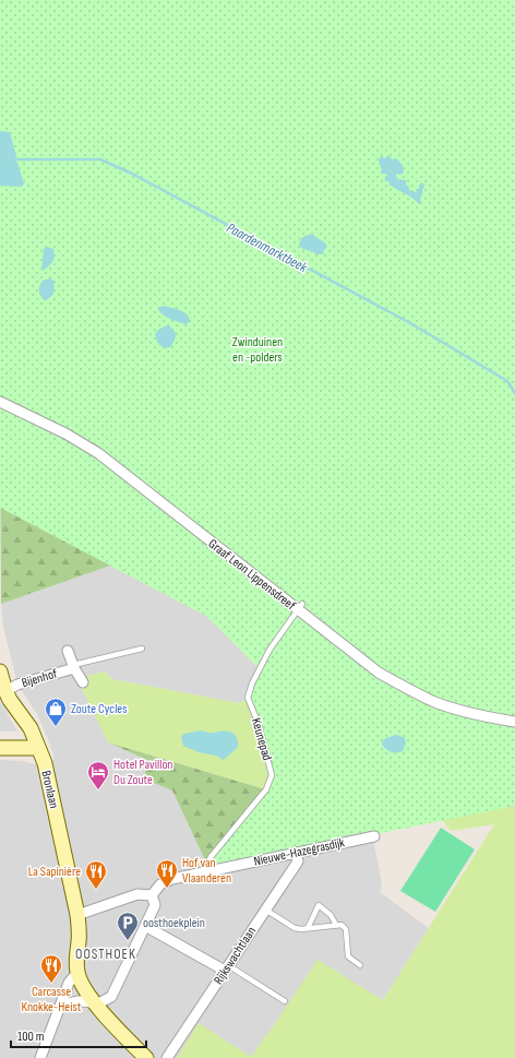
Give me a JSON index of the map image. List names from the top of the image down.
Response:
{
  "streets": {
    "street": [
      "Graaf Leon Lippensdreef",
      "Bijenhof",
      "Bronlaan",
      "Nieuwe-Hazegrasdijk",
      "Rijkswachtlaan"
    ],
    "lane": ["Keunepad"]
  },
  "crossings": [
    ["Graaf Leon Lippensdreef", "Keunepad"],
    ["Bijenhof", "Bronlaan"],
    ["Keunepad", "Nieuwe-Hazegrasdijk"],
    ["Nieuwe-Hazegrasdijk", "Rijkswachtlaan"]
  ],
  "districts": ["OOSTHOEK"],
  "water": ["Paardenmarktbeek"],
  "parks": ["Zwinduinen en -polders"],
  "places": {
    "shop": ["Zoute Cycles"],
    "hotel": ["Hotel Pavillon Du Zoute"],
    "restaurant": ["Hof van Vlaanderen", "La Sapinière", "Carcasse Knokke-Heist"],
    "parking": ["oosthoekplein"]
  },
  "scale_bar": "100 m"
}
